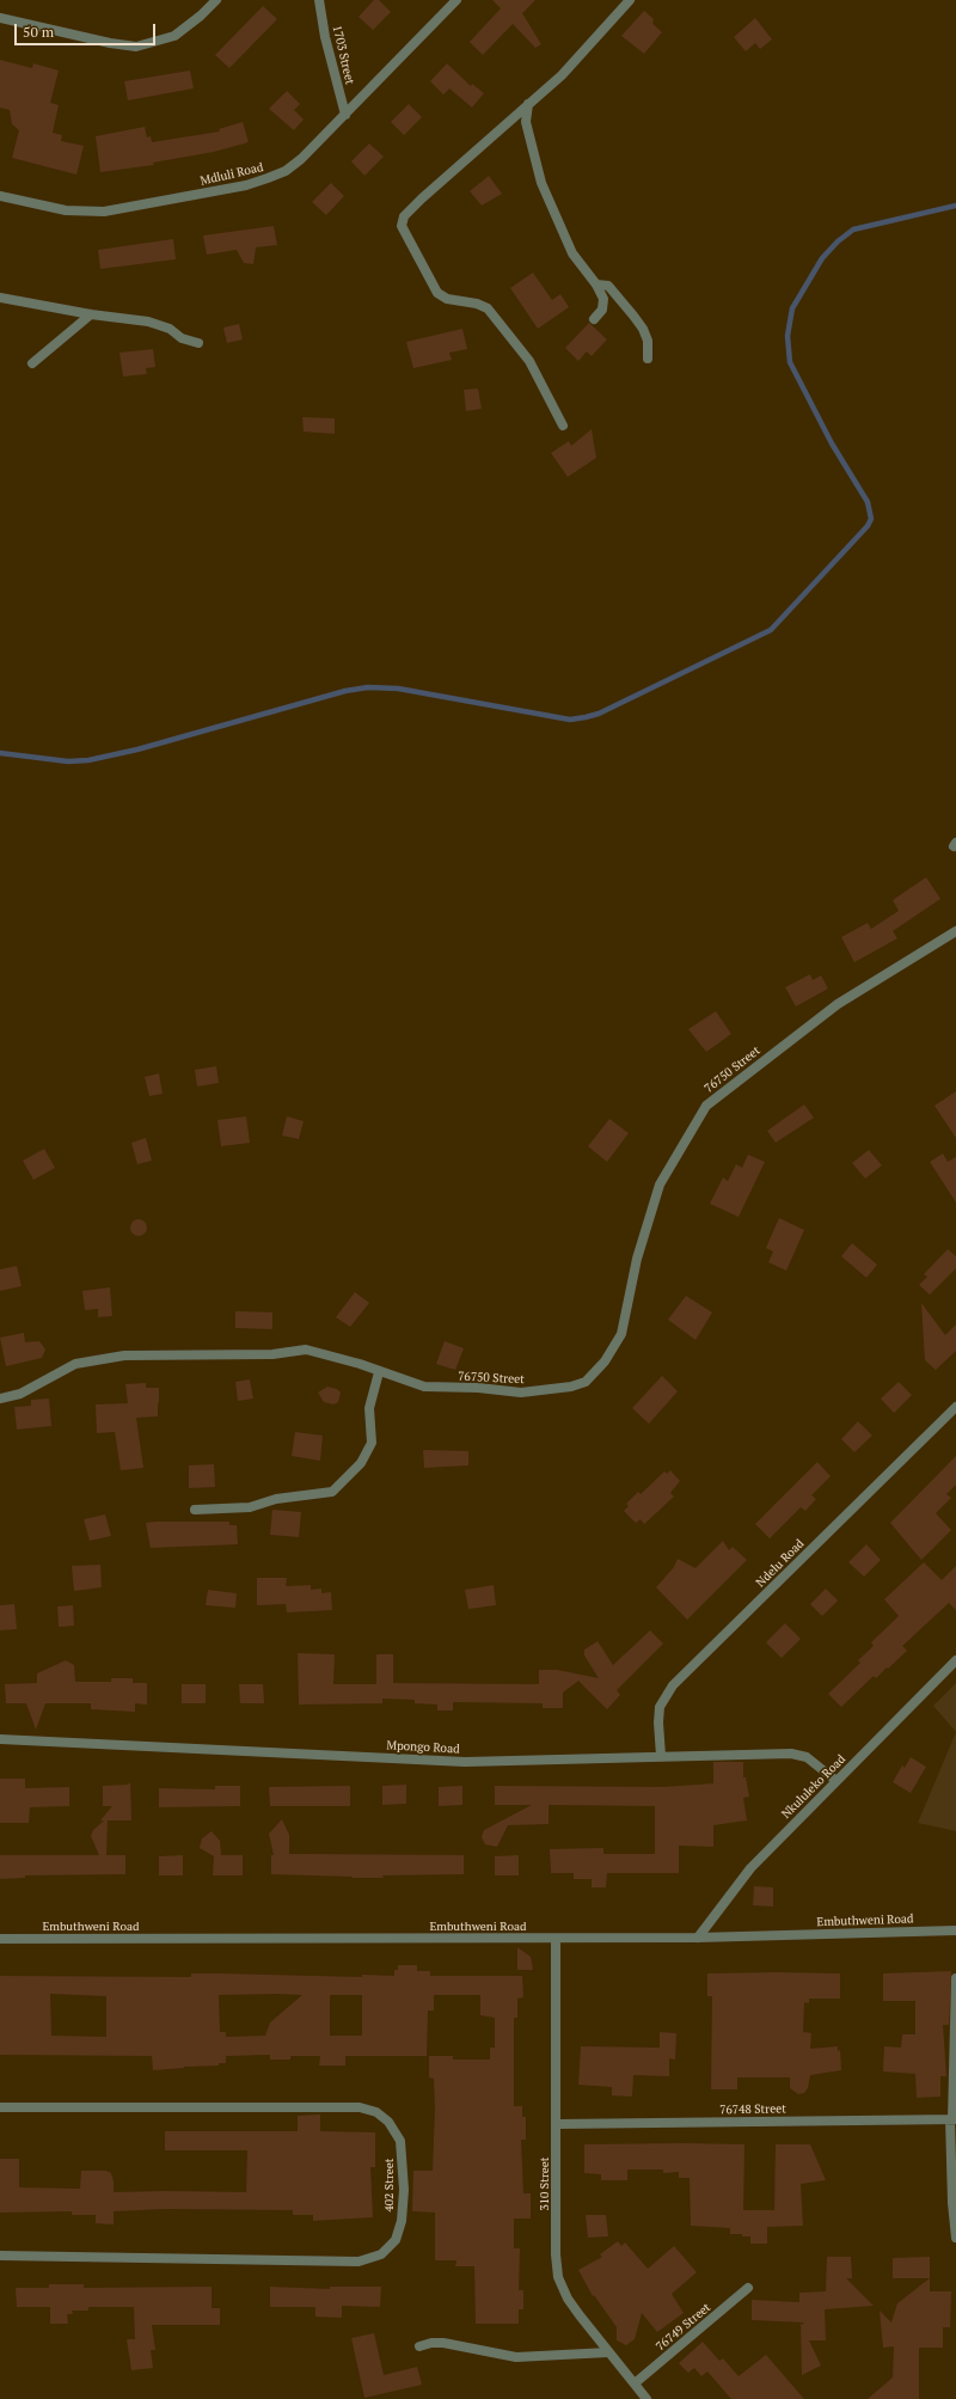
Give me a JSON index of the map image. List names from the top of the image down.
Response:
{
  "streets": {
    "street": [
      "1703 Street",
      "Mdluli Road",
      "76750 Street",
      "Ndelu Road",
      "Mpongo Road",
      "Nkululeko Road",
      "Embuthweni Road",
      "76748 Street",
      "310 Street",
      "402 Street",
      "76749 Street"
    ]
  },
  "crossings": [
    ["1703 Street", "Mdluli Road"],
    ["Ndelu Road", "Mpongo Road"],
    ["Mpongo Road", "Nkululeko Road"],
    ["Nkululeko Road", "Embuthweni Road"],
    ["Embuthweni Road", "310 Street"],
    ["76748 Street", "310 Street"],
    ["310 Street", "76749 Street"]
  ],
  "scale_bar": "50 m"
}
